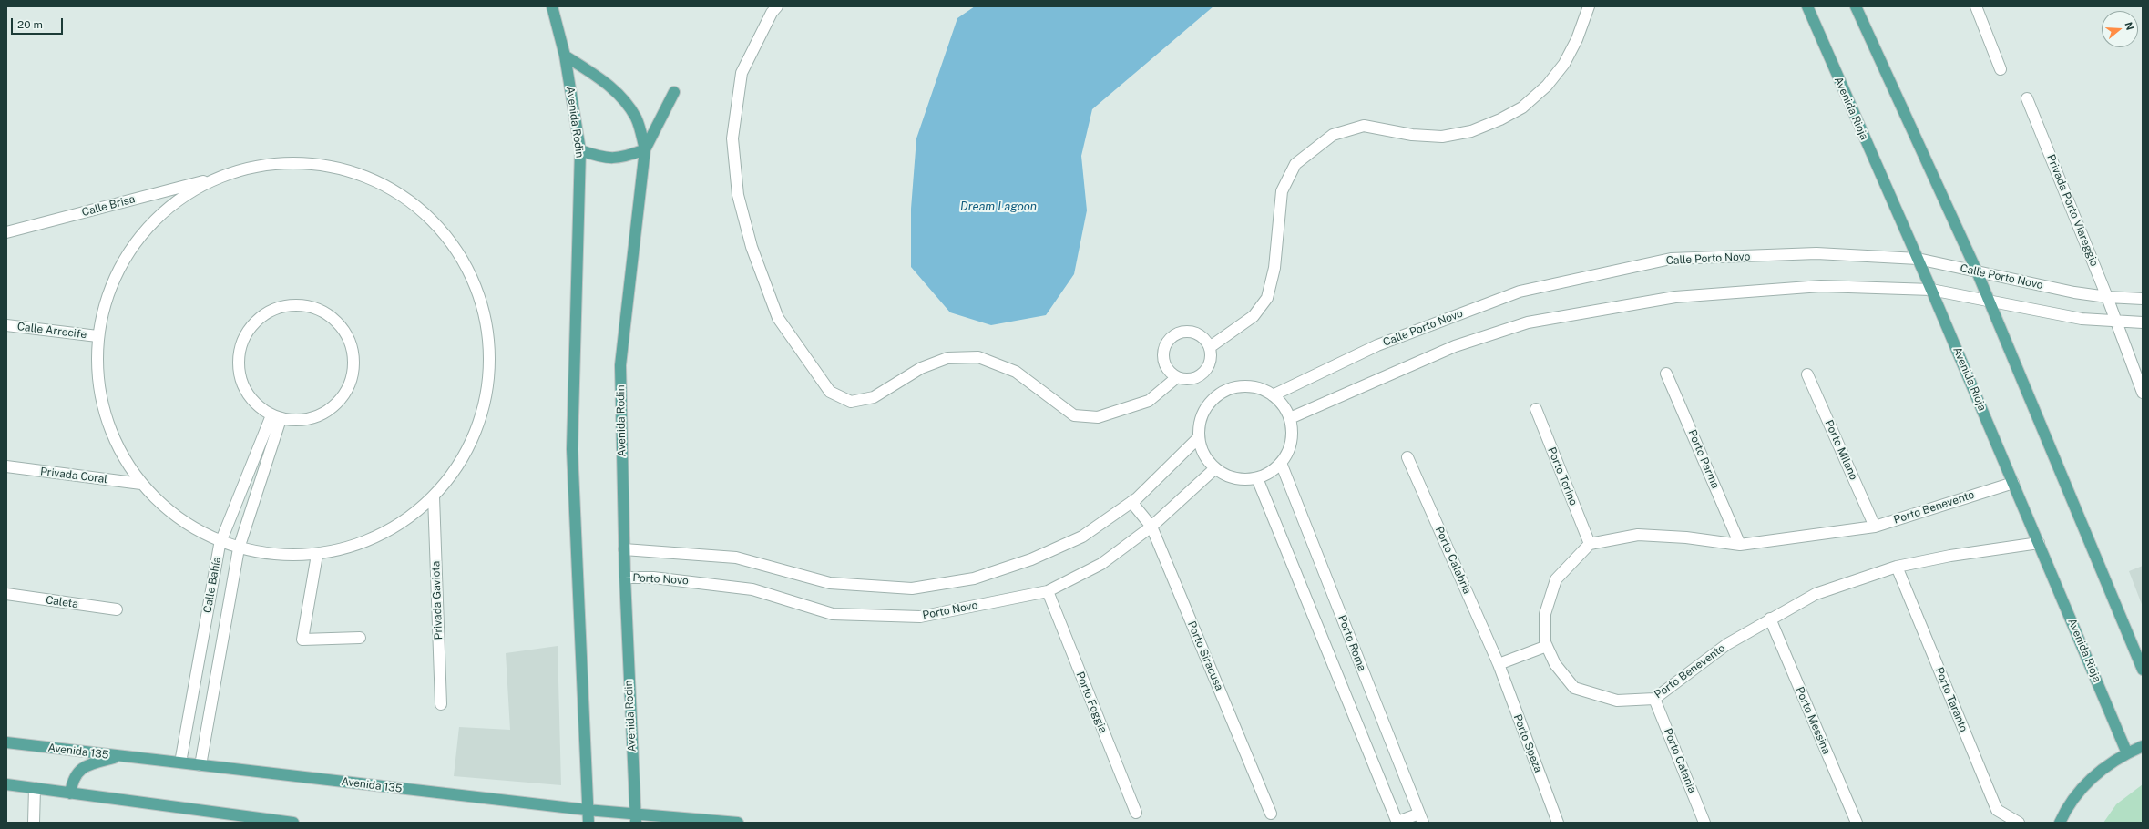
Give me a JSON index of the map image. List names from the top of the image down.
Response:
{
  "streets": {
    "main road": ["Avenida Rioja", "Avenida Rodin", "Avenida 135"],
    "street": [
      "Calle Brisa",
      "Privada Porto Viareggio",
      "Calle Porto Novo",
      "Calle Arrecife",
      "Porto Milano",
      "Porto Parma",
      "Privada Coral",
      "Porto Torino",
      "Porto Benevento",
      "Porto Calabria",
      "Porto Novo",
      "Calle Bahía",
      "Privada Gaviota",
      "Caleta",
      "Porto Roma",
      "Porto Siracusa",
      "Porto Taranto",
      "Porto Foggia",
      "Porto Messina",
      "Porto Speza",
      "Porto Catania"
    ]
  },
  "crossings": [
    ["Avenida Rioja", "Calle Porto Novo"],
    ["Avenida Rioja", "Porto Benevento"],
    ["Avenida Rodin", "Porto Novo"],
    ["Avenida Rodin", "Avenida 135"],
    ["Calle Brisa", "Calle Bahía"],
    ["Calle Brisa", "Privada Gaviota"],
    ["Privada Porto Viareggio", "Calle Porto Novo"],
    ["Calle Porto Novo", "Porto Novo"],
    ["Calle Porto Novo", "Porto Roma"],
    ["Porto Milano", "Porto Benevento"],
    ["Porto Parma", "Porto Benevento"],
    ["Porto Torino", "Porto Benevento"],
    ["Porto Benevento", "Porto Taranto"],
    ["Porto Benevento", "Porto Messina"],
    ["Porto Benevento", "Porto Catania"],
    ["Porto Calabria", "Porto Speza"],
    ["Porto Novo", "Porto Roma"],
    ["Porto Novo", "Porto Siracusa"],
    ["Porto Novo", "Porto Foggia"],
    ["Calle Bahía", "Avenida 135"]
  ],
  "water": ["Dream Lagoon"],
  "scale_bar": "20 m",
  "north": "right"
}
